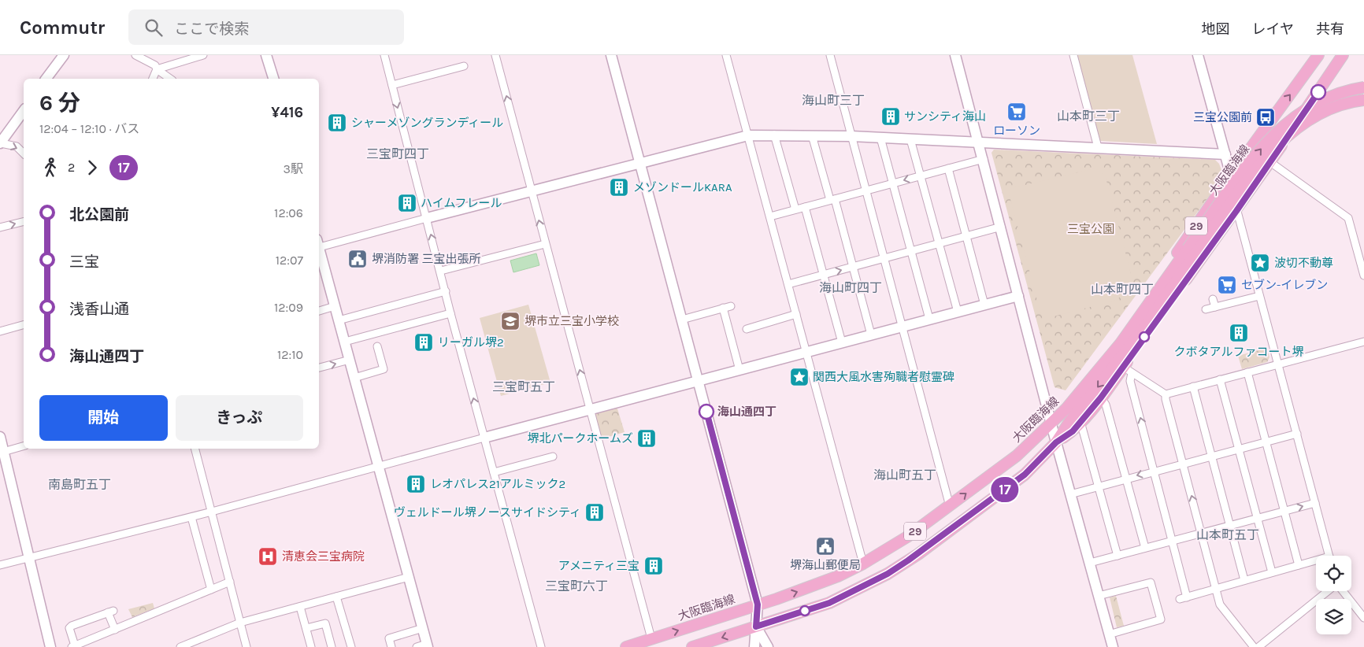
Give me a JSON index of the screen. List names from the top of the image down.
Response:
{
  "streets": {
    "main road": ["大阪臨海線", "29"]
  },
  "crossings": [
    ["大阪臨海線", "29"]
  ],
  "districts": [
    "海山町三丁",
    "山本町三丁",
    "三宝町四丁",
    "海山町四丁",
    "山本町四丁",
    "三宝町五丁",
    "海山町五丁",
    "南島町五丁",
    "山本町五丁",
    "三宝町六丁"
  ],
  "parks": ["三宝公園"],
  "places": {
    "supermarket": ["ローソン", "セブン-イレブン"],
    "building": [
      "サンシティ海山",
      "シャーメゾングランディール",
      "メゾンドールKARA",
      "ハイムフレール",
      "クボタアルファコート堺",
      "リーガル堺2",
      "堺北パークホームズ",
      "レオパレス21アルミック2",
      "ヴェルドール堺ノースサイドシティ",
      "アメニティ三宝"
    ],
    "bus stop": ["三宝公園前"],
    "public building": ["堺消防署 三宝出張所", "堺海山郵便局"],
    "place": ["波切不動尊", "関西大風水害殉職者慰霊碑"],
    "school or university": ["堺市立三宝小学校"],
    "other": ["海山通四丁"],
    "hospital": ["清恵会三宝病院"]
  },
  "lines": ["bus line 17"],
  "page": {
    "header": "Commutr",
    "search": "ここで検索",
    "nav": ["地図", "レイヤ", "共有"],
    "on_map": "17",
    "heading": ["6 分", "12:04 – 12:10 · バス", "¥416"],
    "legs": ["2", "17", "3駅"],
    "list": [
      {
        "name": "北公園前",
        "value": "12:06"
      },
      {
        "name": "三宝",
        "value": "12:07"
      },
      {
        "name": "浅香山通",
        "value": "12:09"
      },
      {
        "name": "海山通四丁",
        "value": "12:10"
      }
    ],
    "buttons": ["開始", "きっぷ"]
  }
}
